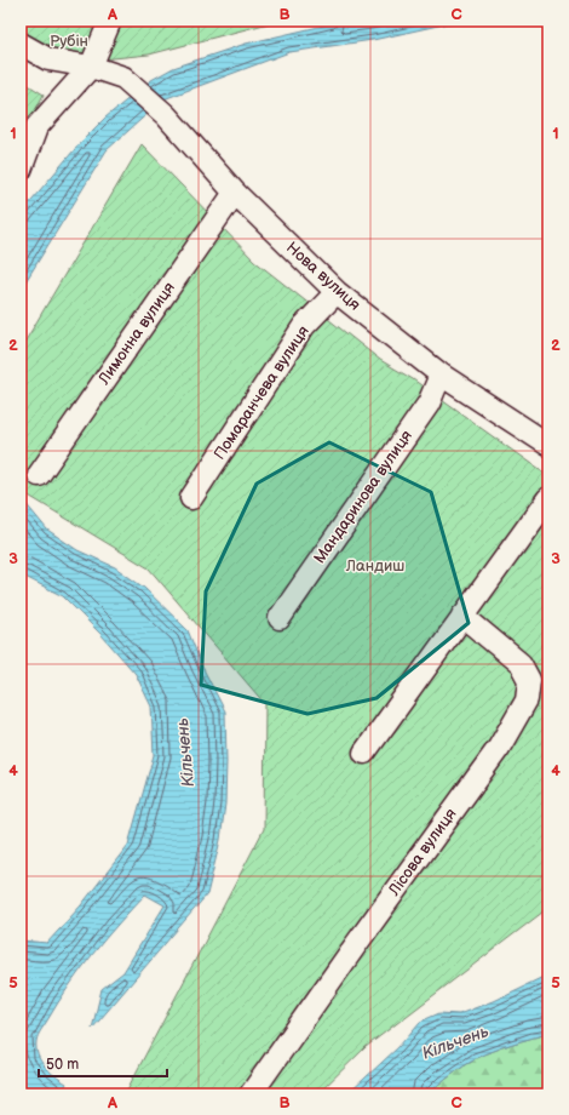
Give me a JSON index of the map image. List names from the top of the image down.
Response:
{
  "streets": {
    "street": [
      "Нова вулиця",
      "Лимонна вулиця",
      "Помаранчева вулиця",
      "Мандаринова вулиця",
      "Лісова вулиця"
    ]
  },
  "crossings": [
    ["Нова вулиця", "Лимонна вулиця"],
    ["Нова вулиця", "Помаранчева вулиця"],
    ["Нова вулиця", "Мандаринова вулиця"]
  ],
  "water": ["Кільчень"],
  "parks": ["Рубін", "Ландиш"],
  "scale_bar": "50 m",
  "grid": {
    "columns": ["A", "B", "C"],
    "rows": [
      "1",
      "2",
      "3",
      "4",
      "5"
    ]
  }
}
